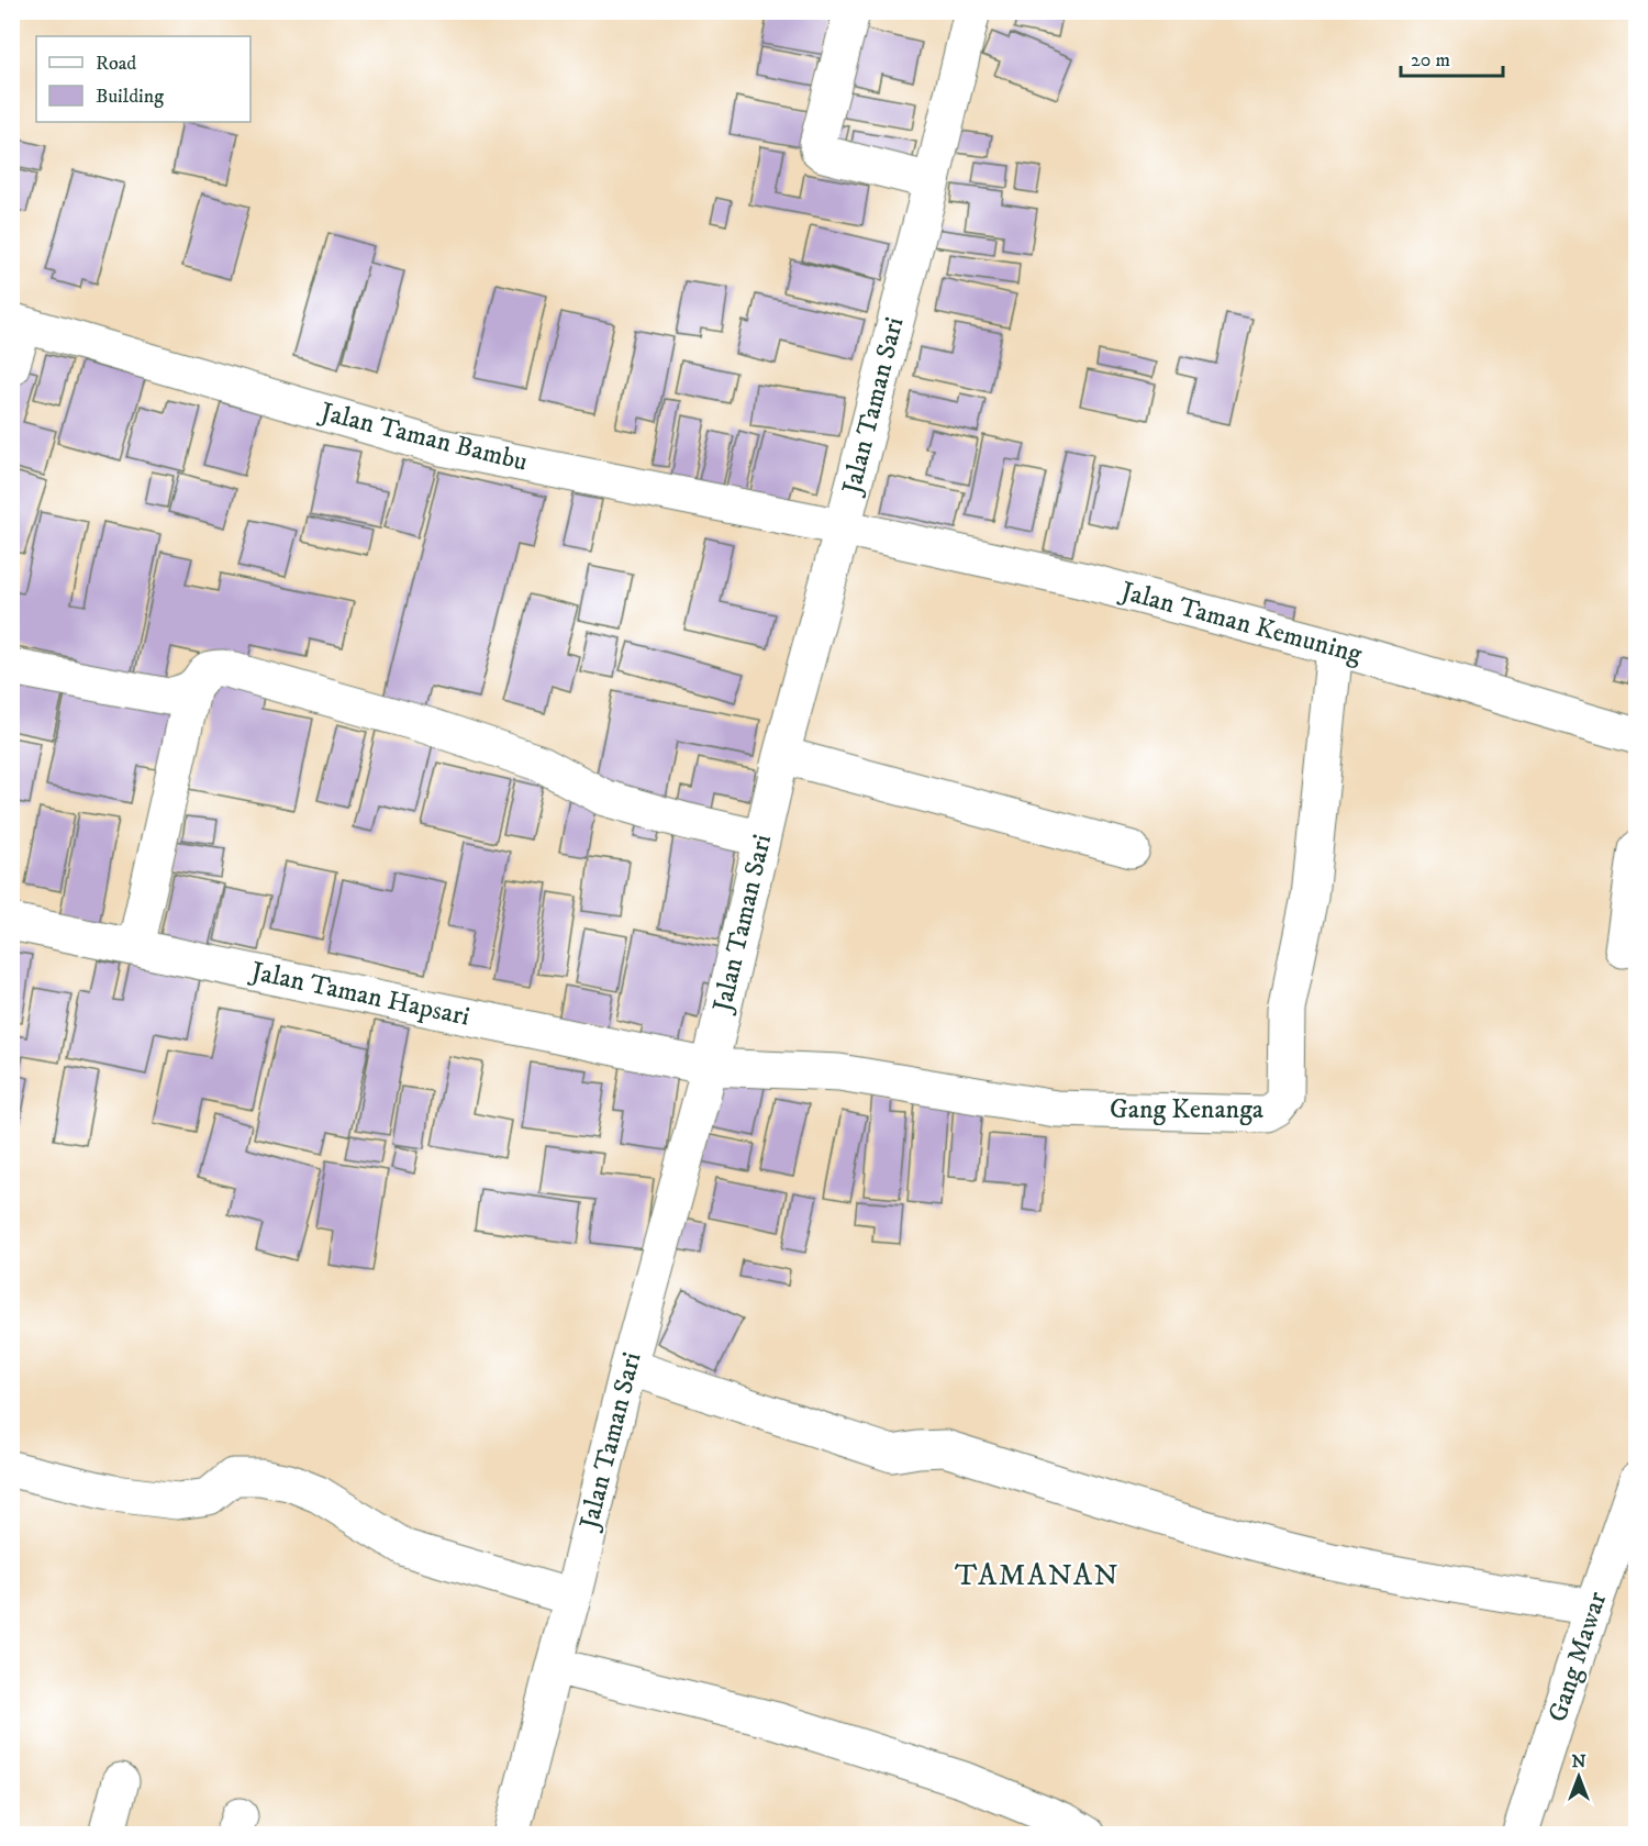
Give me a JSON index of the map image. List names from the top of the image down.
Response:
{
  "streets": {
    "street": [
      "Jalan Taman Sari",
      "Jalan Taman Bambu",
      "Jalan Taman Kemuning",
      "Jalan Taman Hapsari",
      "Gang Kenanga",
      "Gang Mawar"
    ]
  },
  "crossings": [
    ["Jalan Taman Sari", "Jalan Taman Bambu"],
    ["Jalan Taman Sari", "Jalan Taman Kemuning"],
    ["Jalan Taman Sari", "Jalan Taman Hapsari"],
    ["Jalan Taman Sari", "Gang Kenanga"],
    ["Jalan Taman Bambu", "Jalan Taman Kemuning"],
    ["Jalan Taman Kemuning", "Gang Kenanga"],
    ["Jalan Taman Hapsari", "Gang Kenanga"]
  ],
  "districts": ["TAMANAN"],
  "legend": ["Road", "Building"],
  "scale_bar": "20 m",
  "north": "top"
}
